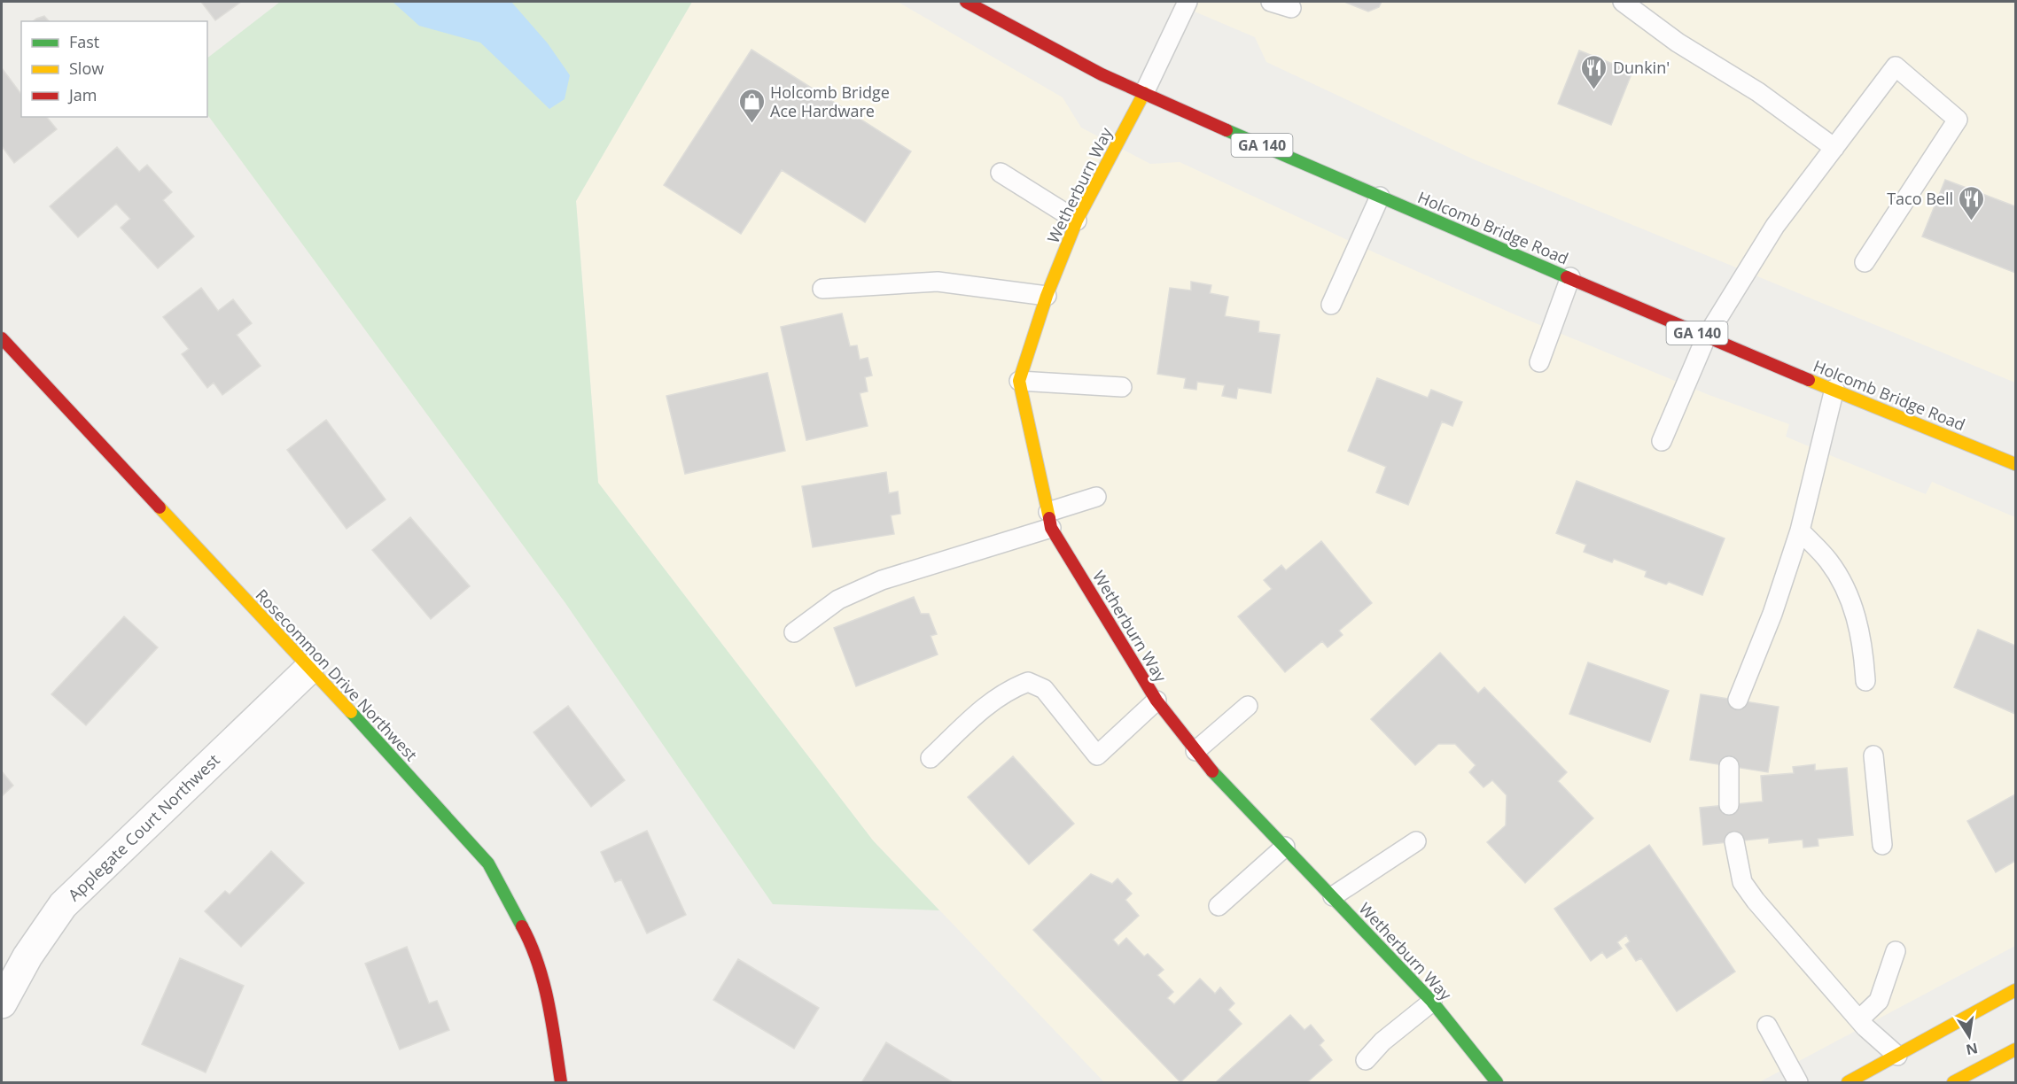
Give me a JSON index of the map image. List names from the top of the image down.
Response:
{
  "streets": {
    "street": [
      "GA 140",
      "Wetherburn Way",
      "Holcomb Bridge Road",
      "Rosecommon Drive Northwest",
      "Applegate Court Northwest"
    ]
  },
  "crossings": [
    ["Wetherburn Way", "Holcomb Bridge Road"],
    ["Rosecommon Drive Northwest", "Applegate Court Northwest"]
  ],
  "places": {
    "restaurant": ["Dunkin'", "Taco Bell"],
    "shop": ["Holcomb Bridge Ace Hardware"]
  },
  "legend": ["Fast", "Slow", "Jam"],
  "north": "bottom"
}
